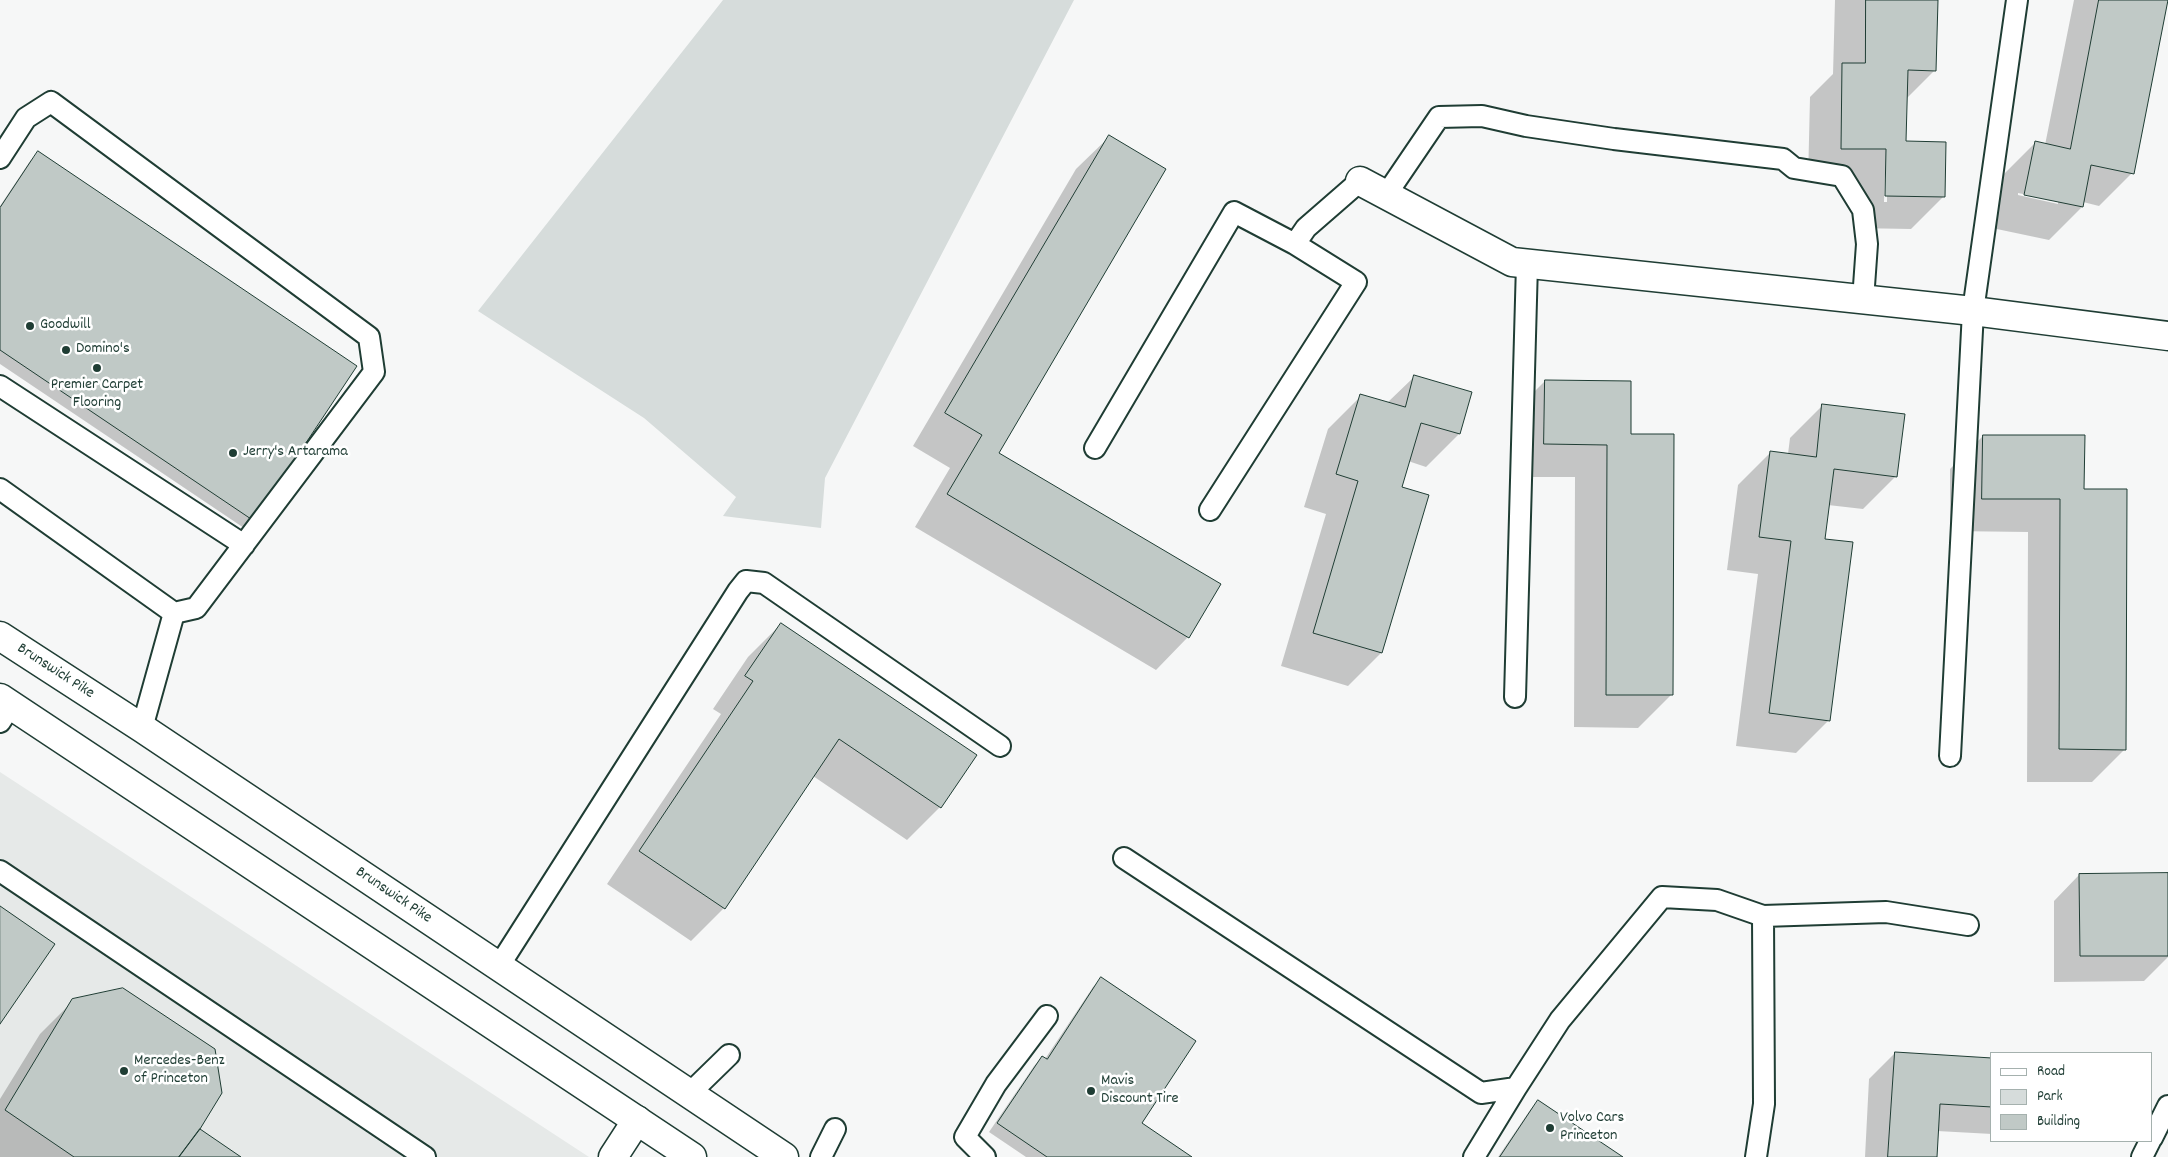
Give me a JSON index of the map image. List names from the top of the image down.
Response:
{
  "streets": {
    "main road": ["Brunswick Pike"]
  },
  "places": [
    "Goodwill",
    "Domino's",
    "Premier Carpet Flooring",
    "Jerry's Artarama",
    "Mercedes-Benz of Princeton",
    "Mavis Discount Tire",
    "Volvo Cars Princeton"
  ],
  "legend": ["Road", "Park", "Building"]
}
